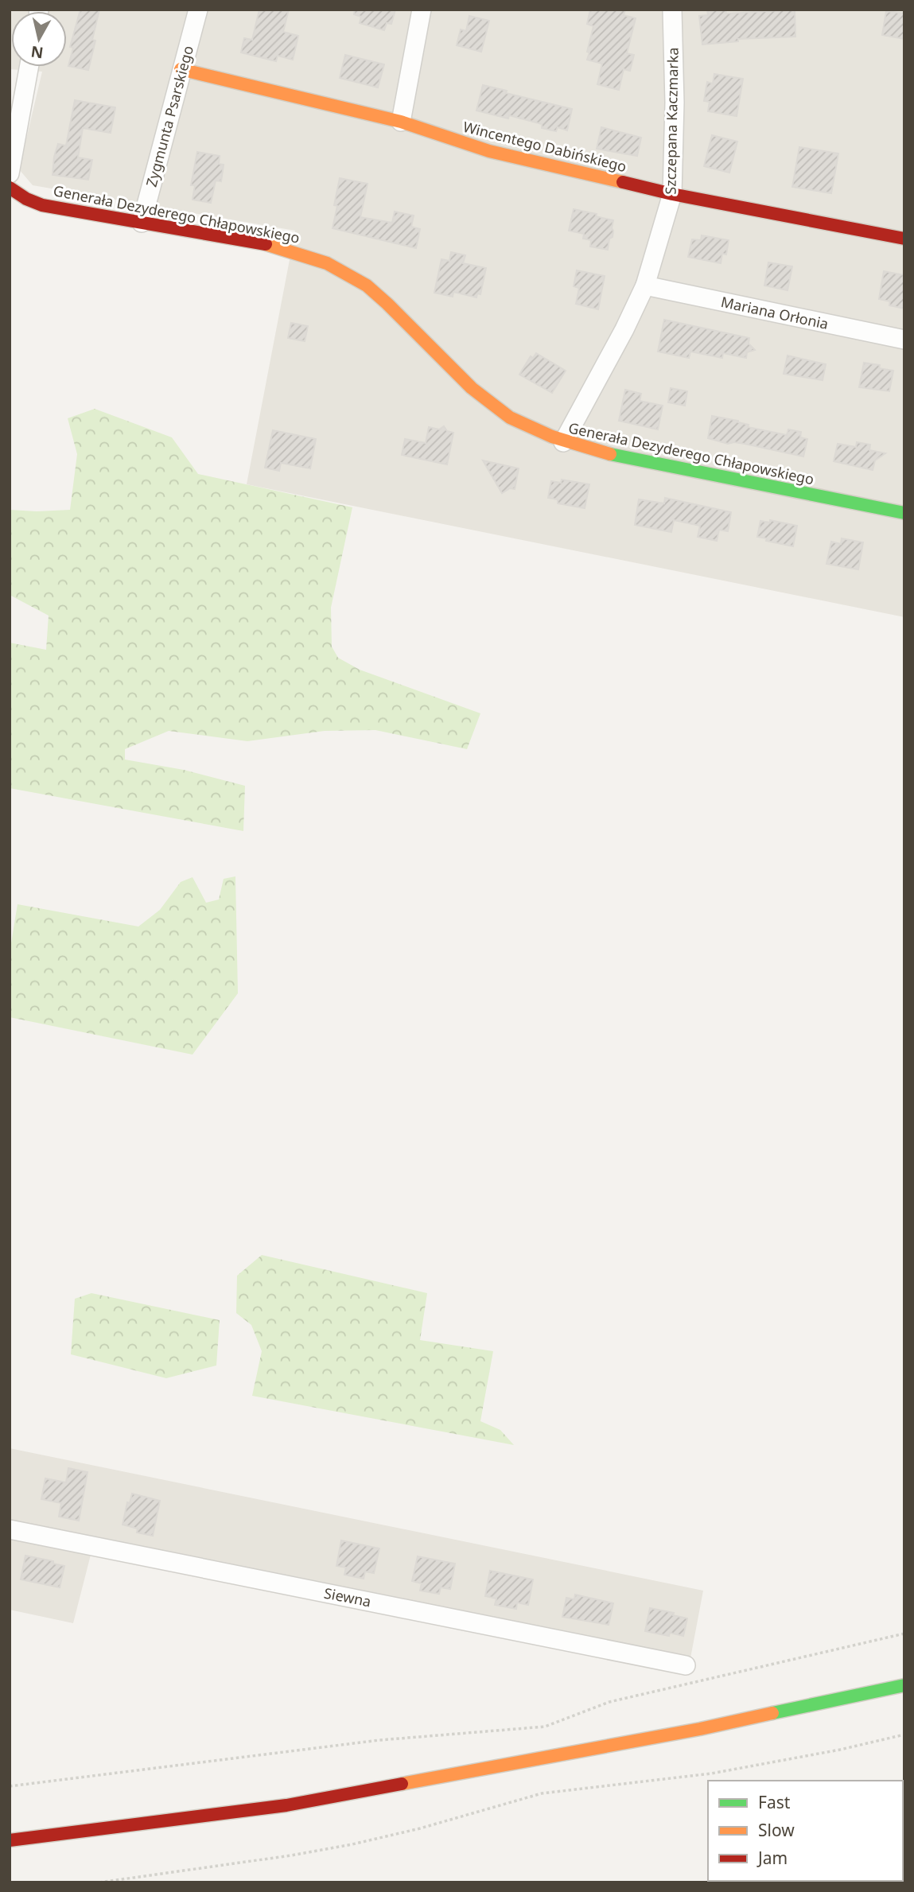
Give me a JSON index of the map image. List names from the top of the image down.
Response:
{
  "streets": {
    "street": [
      "Zygmunta Psarskiego",
      "Szczepana Kaczmarka",
      "Wincentego Dabińskiego",
      "Generała Dezyderego Chłapowskiego",
      "Mariana Orłonia",
      "Siewna"
    ]
  },
  "crossings": [
    ["Zygmunta Psarskiego", "Wincentego Dabińskiego"],
    ["Zygmunta Psarskiego", "Generała Dezyderego Chłapowskiego"],
    ["Szczepana Kaczmarka", "Wincentego Dabińskiego"],
    ["Szczepana Kaczmarka", "Generała Dezyderego Chłapowskiego"],
    ["Szczepana Kaczmarka", "Mariana Orłonia"]
  ],
  "legend": ["Fast", "Slow", "Jam"],
  "north": "bottom"
}
